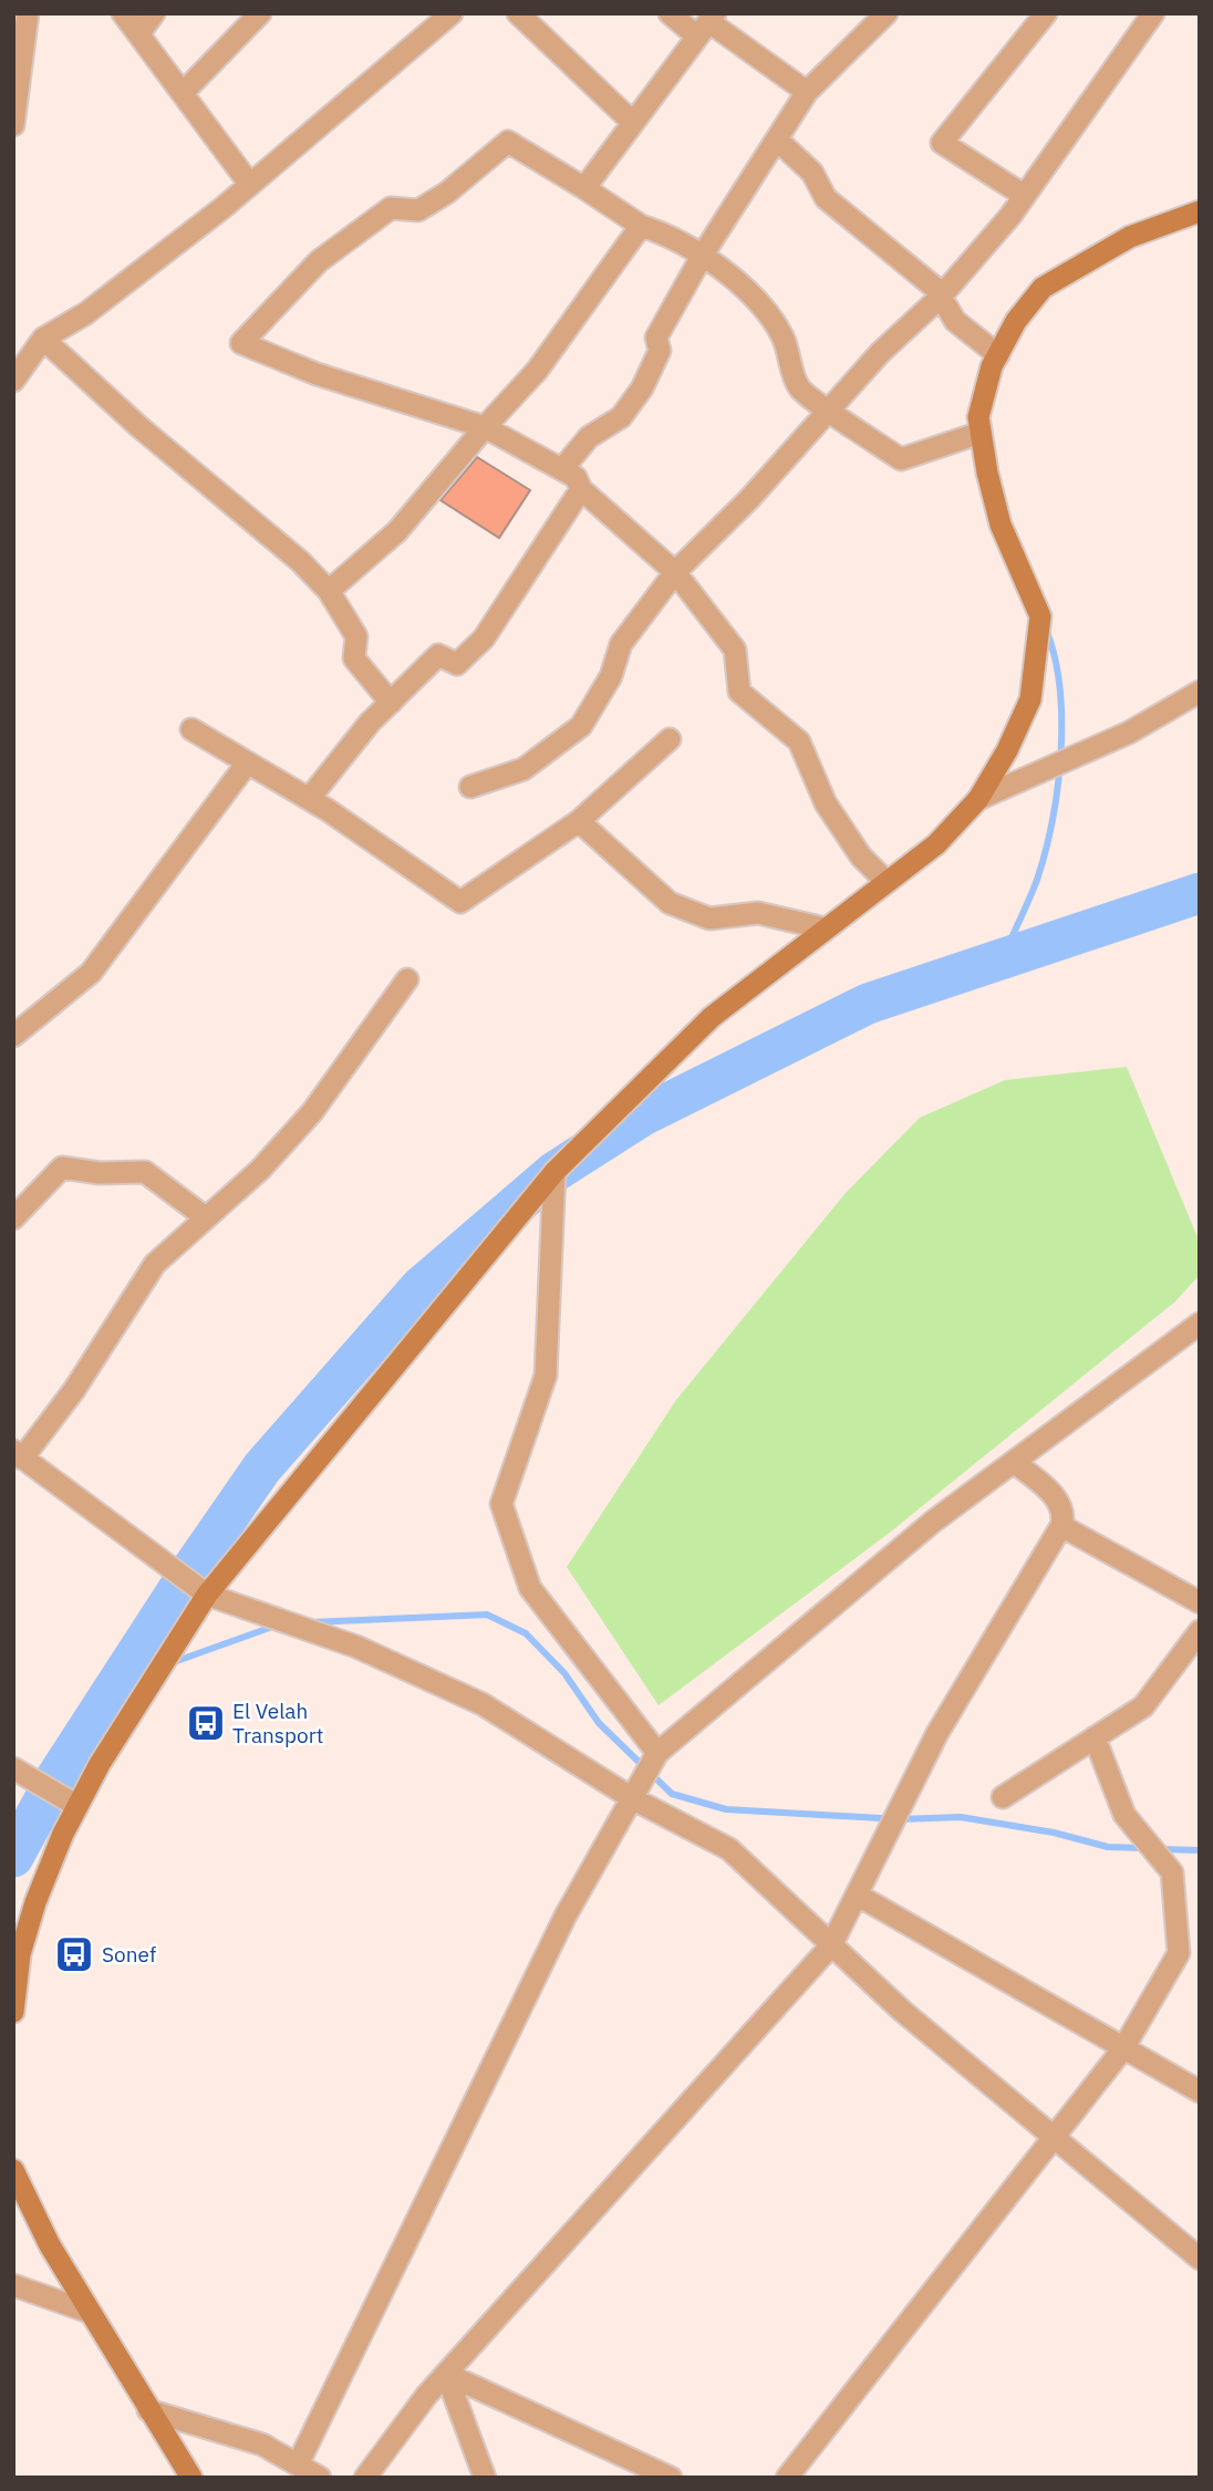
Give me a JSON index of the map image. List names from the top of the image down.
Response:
{
  "places": {
    "bus stop": ["El Velah Transport", "Sonef"]
  }
}
